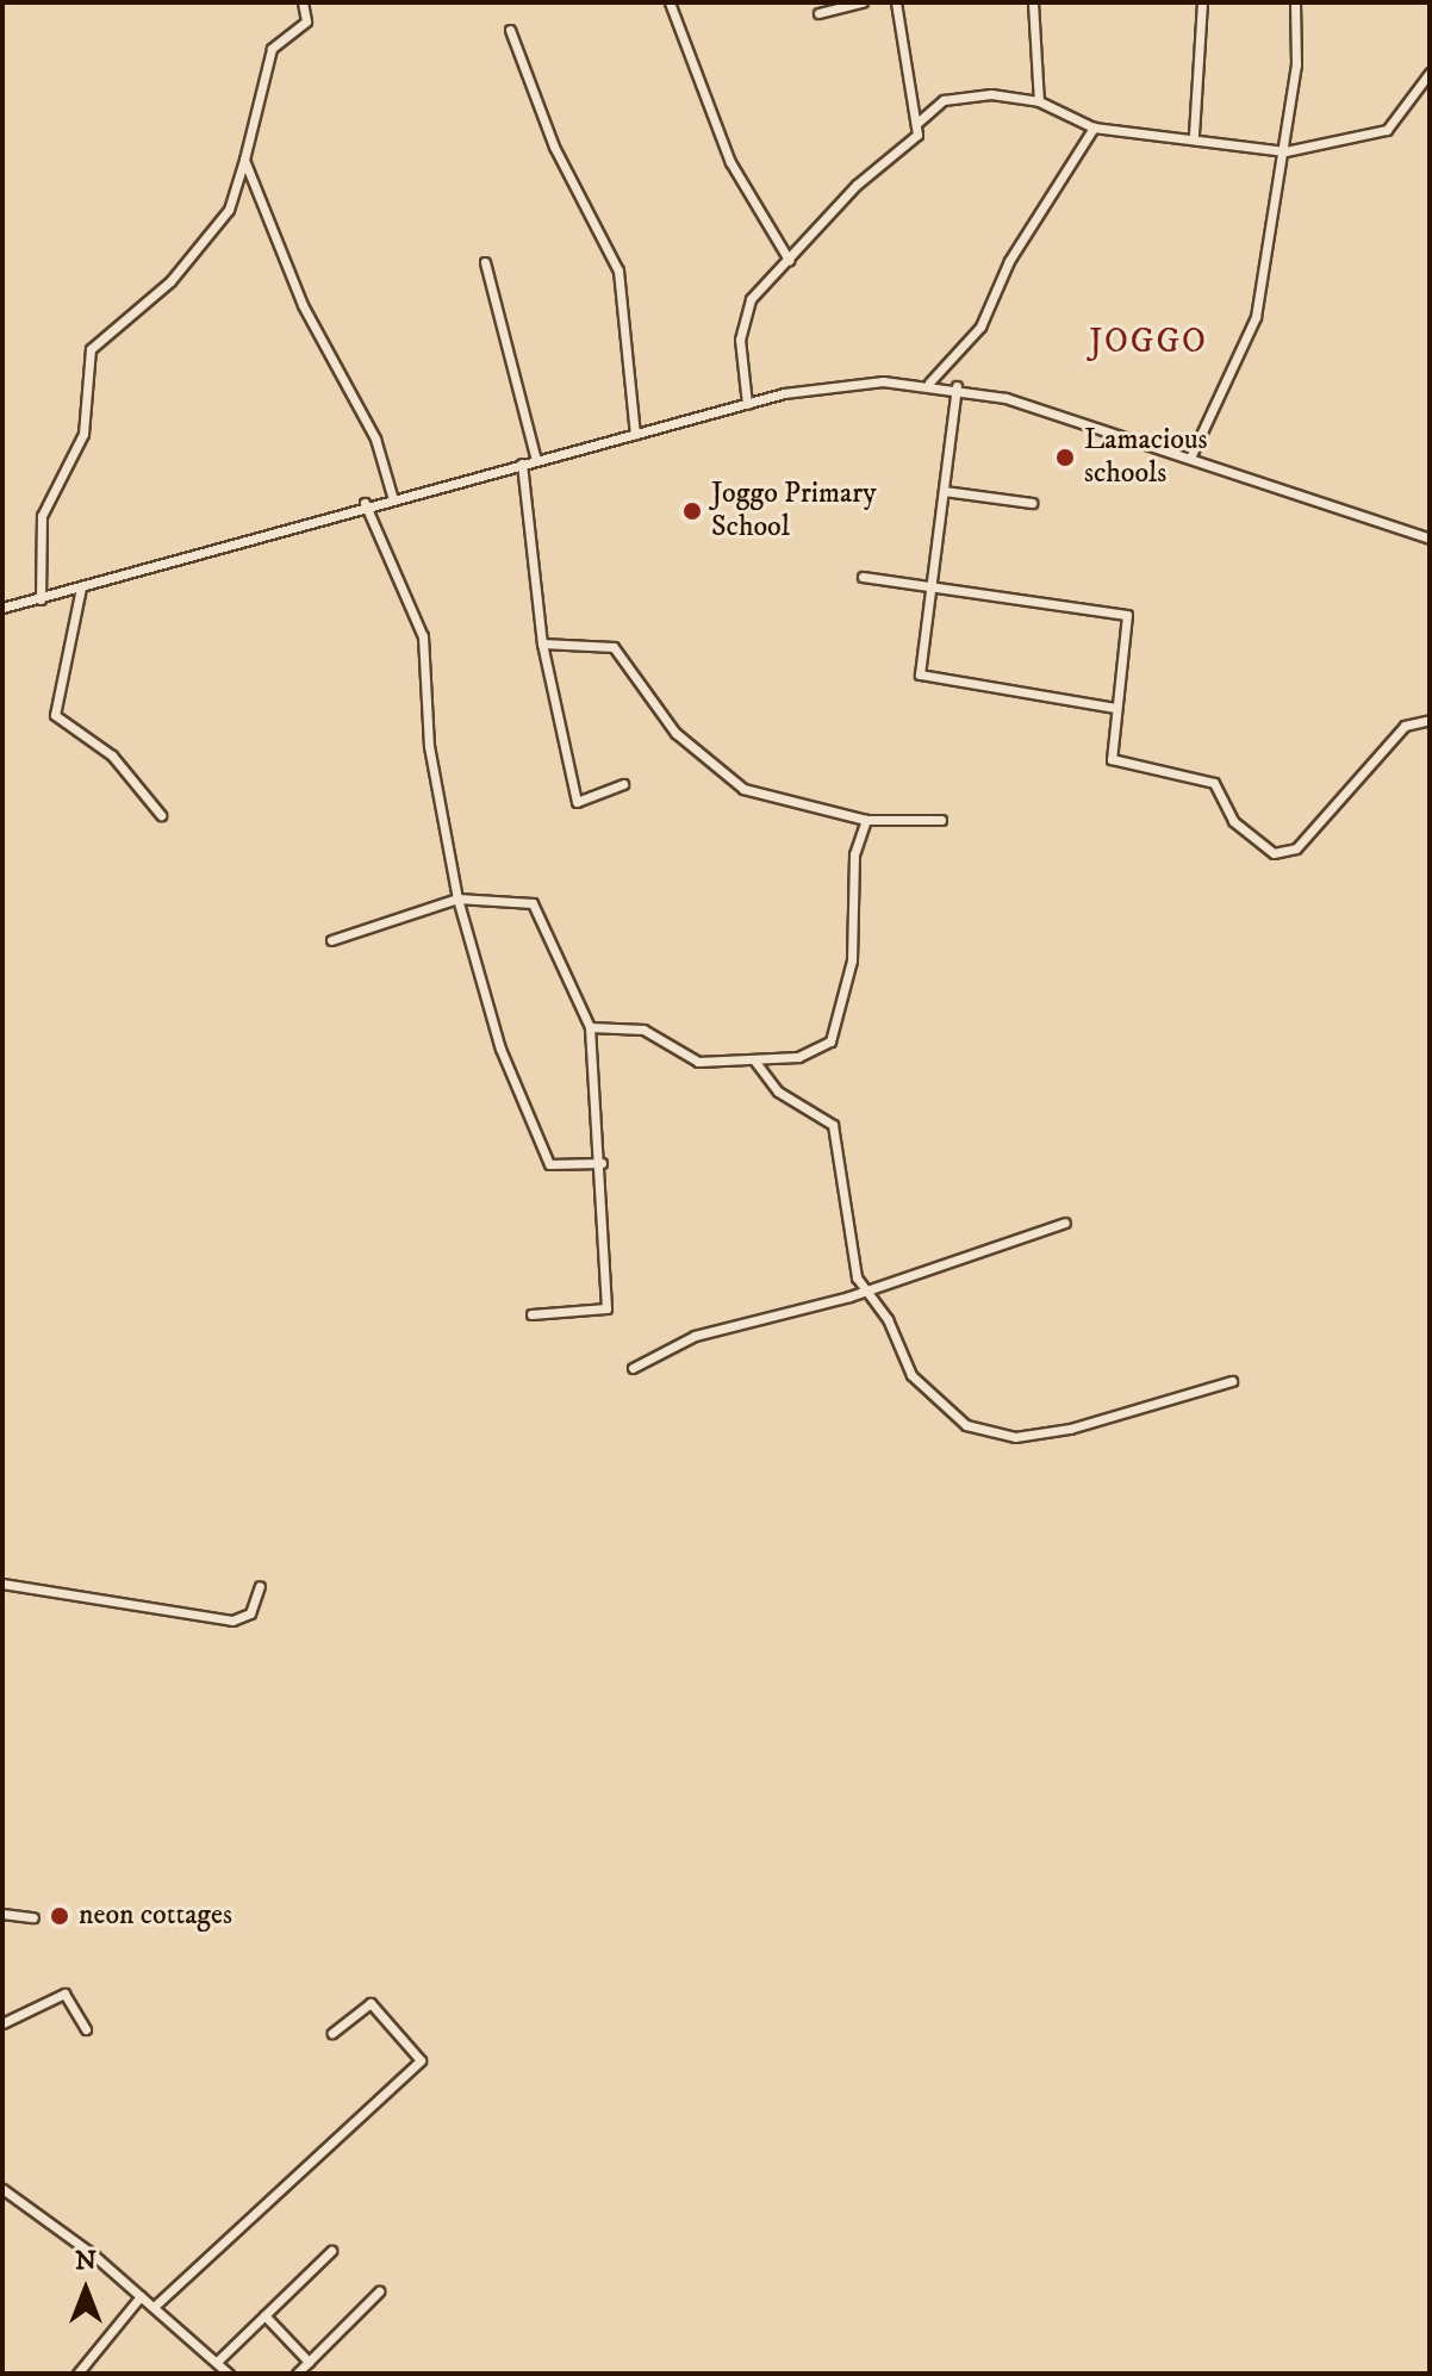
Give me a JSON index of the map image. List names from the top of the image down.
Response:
{
  "districts": ["JOGGO"],
  "places": ["Lamacious schools", "Joggo Primary School", "neon cottages"],
  "north": "top"
}
